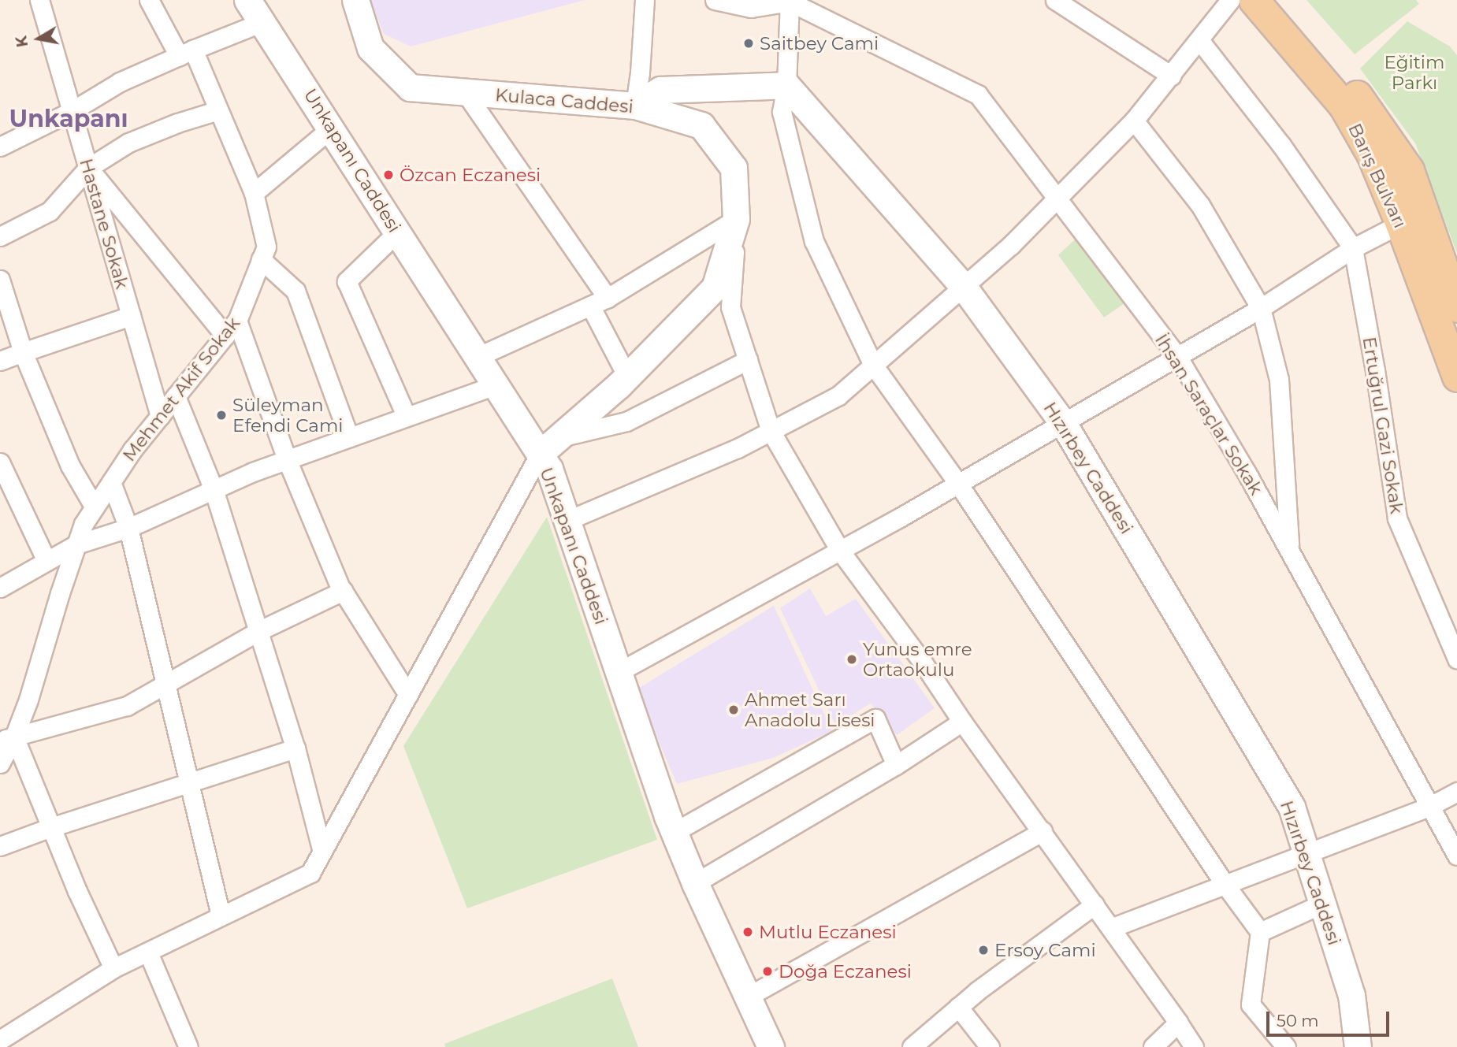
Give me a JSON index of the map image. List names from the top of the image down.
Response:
{
  "streets": {
    "main road": [
      "Kulaca Caddesi",
      "Unkapanı Caddesi",
      "Barış Bulvarı",
      "Hızırbey Caddesi"
    ],
    "street": [
      "Hastane Sokak",
      "Mehmet Akif Sokak",
      "İhsan Saraçlar Sokak",
      "Ertuğrul Gazi Sokak"
    ]
  },
  "crossings": [
    ["Kulaca Caddesi", "Unkapanı Caddesi"],
    ["Hastane Sokak", "Mehmet Akif Sokak"]
  ],
  "districts": ["Unkapanı"],
  "parks": ["Eğitim Parkı"],
  "places": [
    "Saitbey Cami",
    "Özcan Eczanesi",
    "Süleyman Efendi Cami",
    "Yunus emre Ortaokulu",
    "Ahmet Sarı Anadolu Lisesi",
    "Mutlu Eczanesi",
    "Ersoy Cami",
    "Doğa Eczanesi"
  ],
  "scale_bar": "50 m",
  "north": "left"
}
